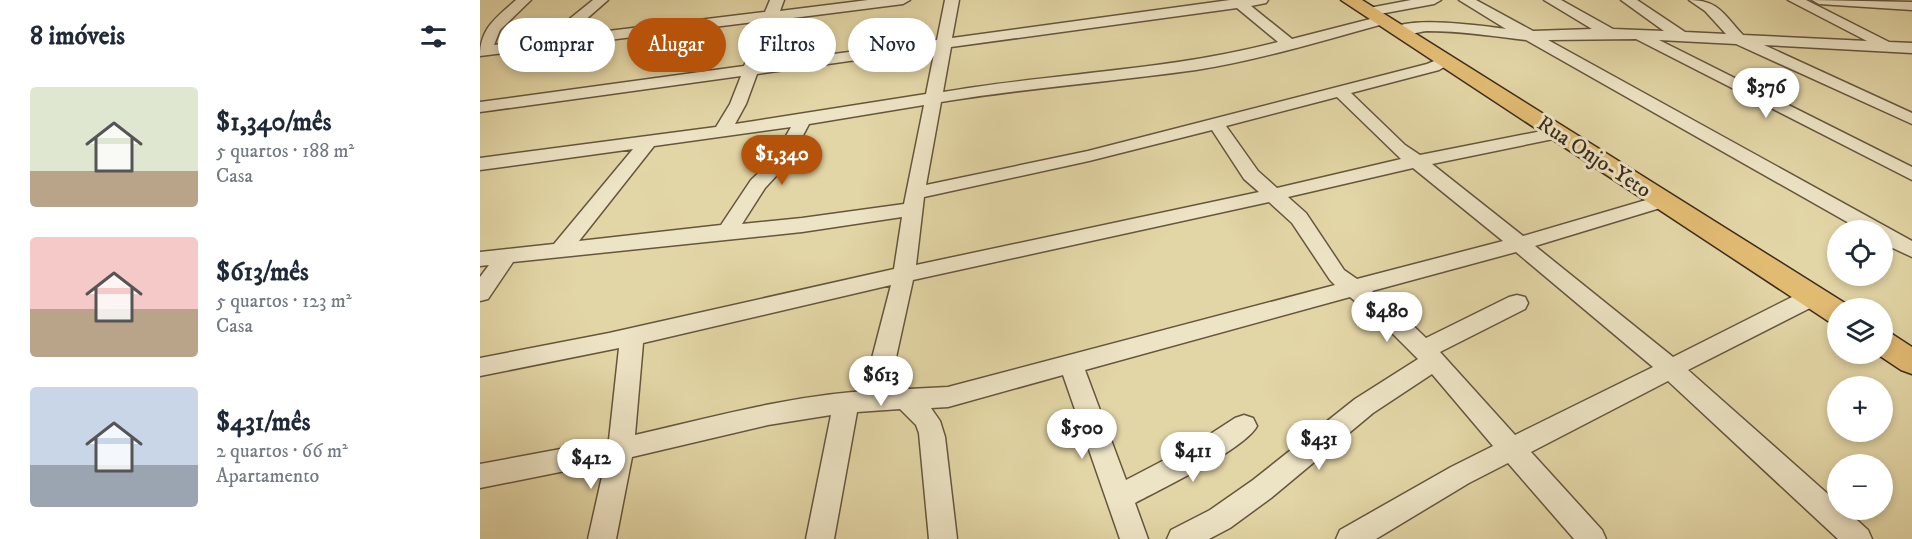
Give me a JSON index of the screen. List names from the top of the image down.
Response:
{
  "streets": {
    "main road": ["Rua Onjo-Yeto"]
  },
  "page": {
    "heading": "8 imóveis",
    "chip": [
      "Comprar",
      "Alugar",
      "Filtros",
      "Novo"
    ],
    "price": [
      "$376",
      "$1,340",
      "$480",
      "$613",
      "$500",
      "$431",
      "$411",
      "$412"
    ],
    "list": [
      {
        "name": "$1,340/mês",
        "note": "5 quartos · 188 m² · Casa"
      },
      {
        "name": "$613/mês",
        "note": "5 quartos · 123 m² · Casa"
      },
      {
        "name": "$431/mês",
        "note": "2 quartos · 66 m² · Apartamento"
      }
    ],
    "map_buttons": ["+", "−"]
  }
}
